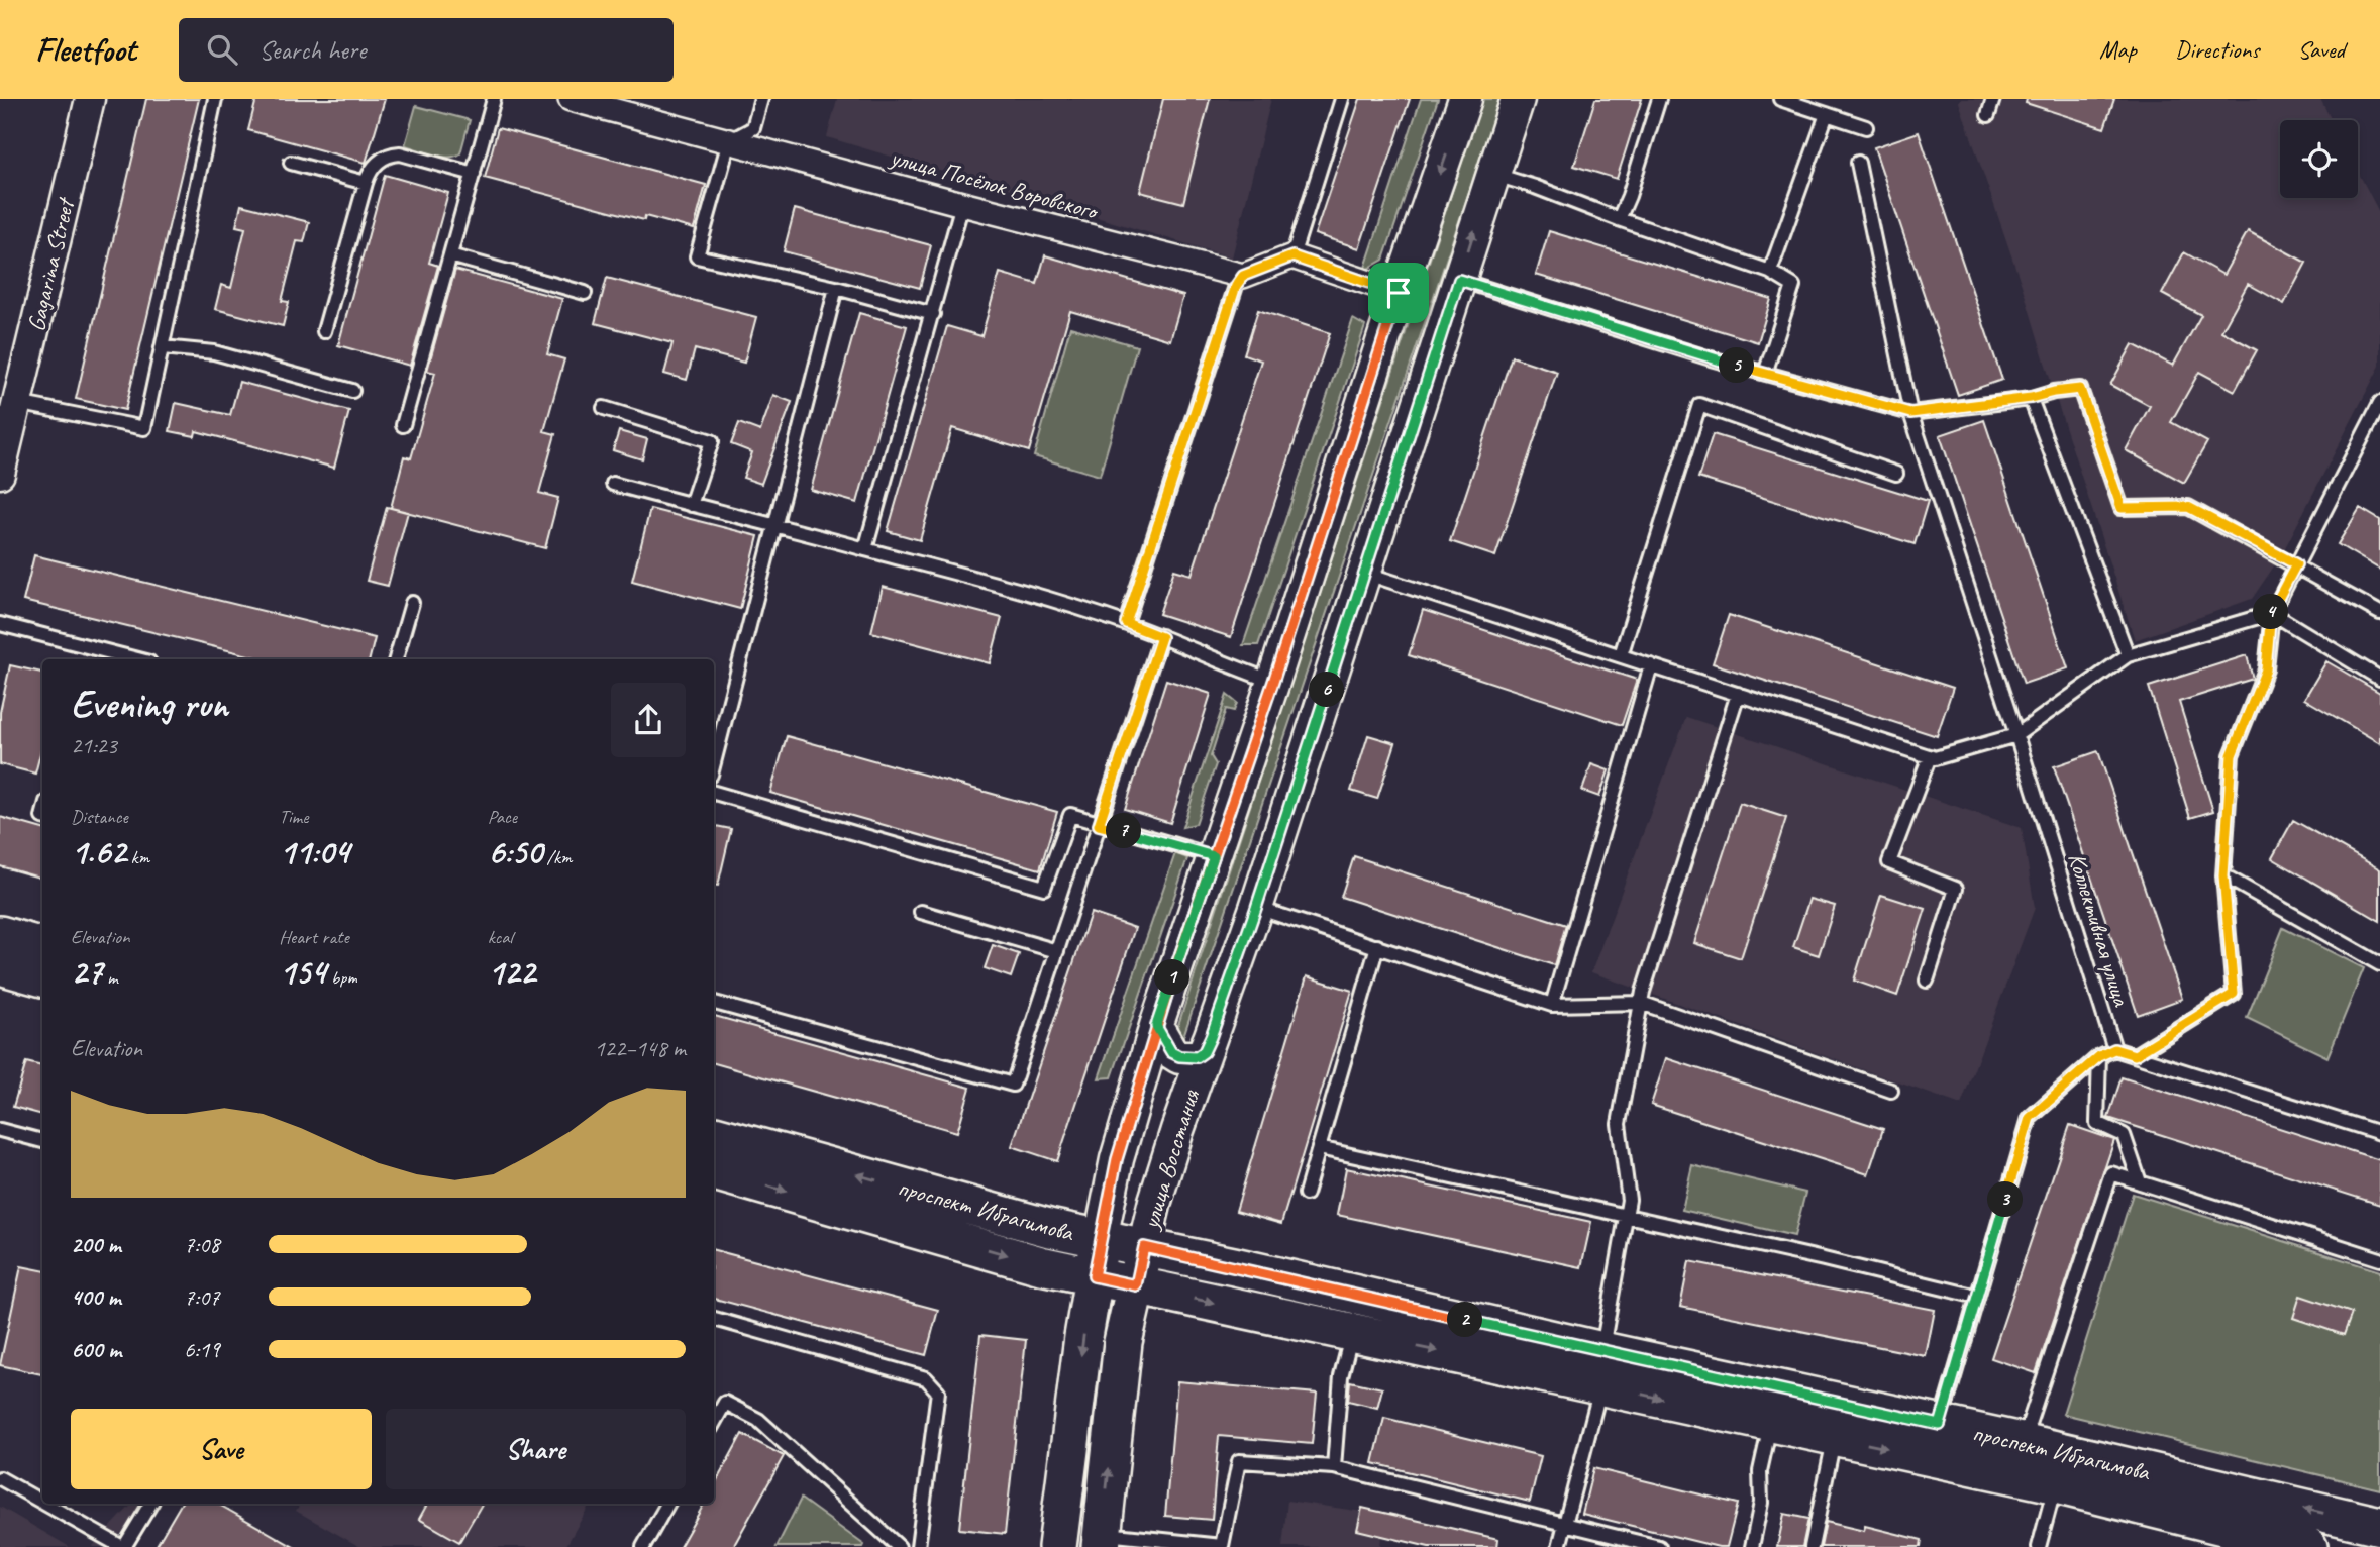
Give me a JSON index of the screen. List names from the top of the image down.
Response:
{
  "streets": {
    "main road": ["улица Восстания", "проспект Ибрагимова"],
    "street": ["улица Посёлок Воровского", "Gagarina Street"],
    "lane": ["Коллективная улица"]
  },
  "crossings": [
    ["улица Восстания", "проспект Ибрагимова"]
  ],
  "page": {
    "header": "Fleetfoot",
    "search": "Search here",
    "nav": ["Map", "Directions", "Saved"],
    "pins": [
      "5",
      "4",
      "6",
      "7",
      "1",
      "3",
      "2"
    ],
    "heading": ["Evening run", "21:23"],
    "stats": [
      ["Distance", "1.62 km"],
      ["Time", "11:04"],
      ["Pace", "6:50 /km"],
      ["Elevation", "27 m"],
      ["Heart rate", "154 bpm"],
      ["kcal", "122"]
    ],
    "chart": ["Elevation", "122–148 m"],
    "list": [
      {
        "name": "200 m",
        "note": "7:08"
      },
      {
        "name": "400 m",
        "note": "7:07"
      },
      {
        "name": "600 m",
        "note": "6:19"
      }
    ],
    "buttons": ["Save", "Share"]
  }
}
